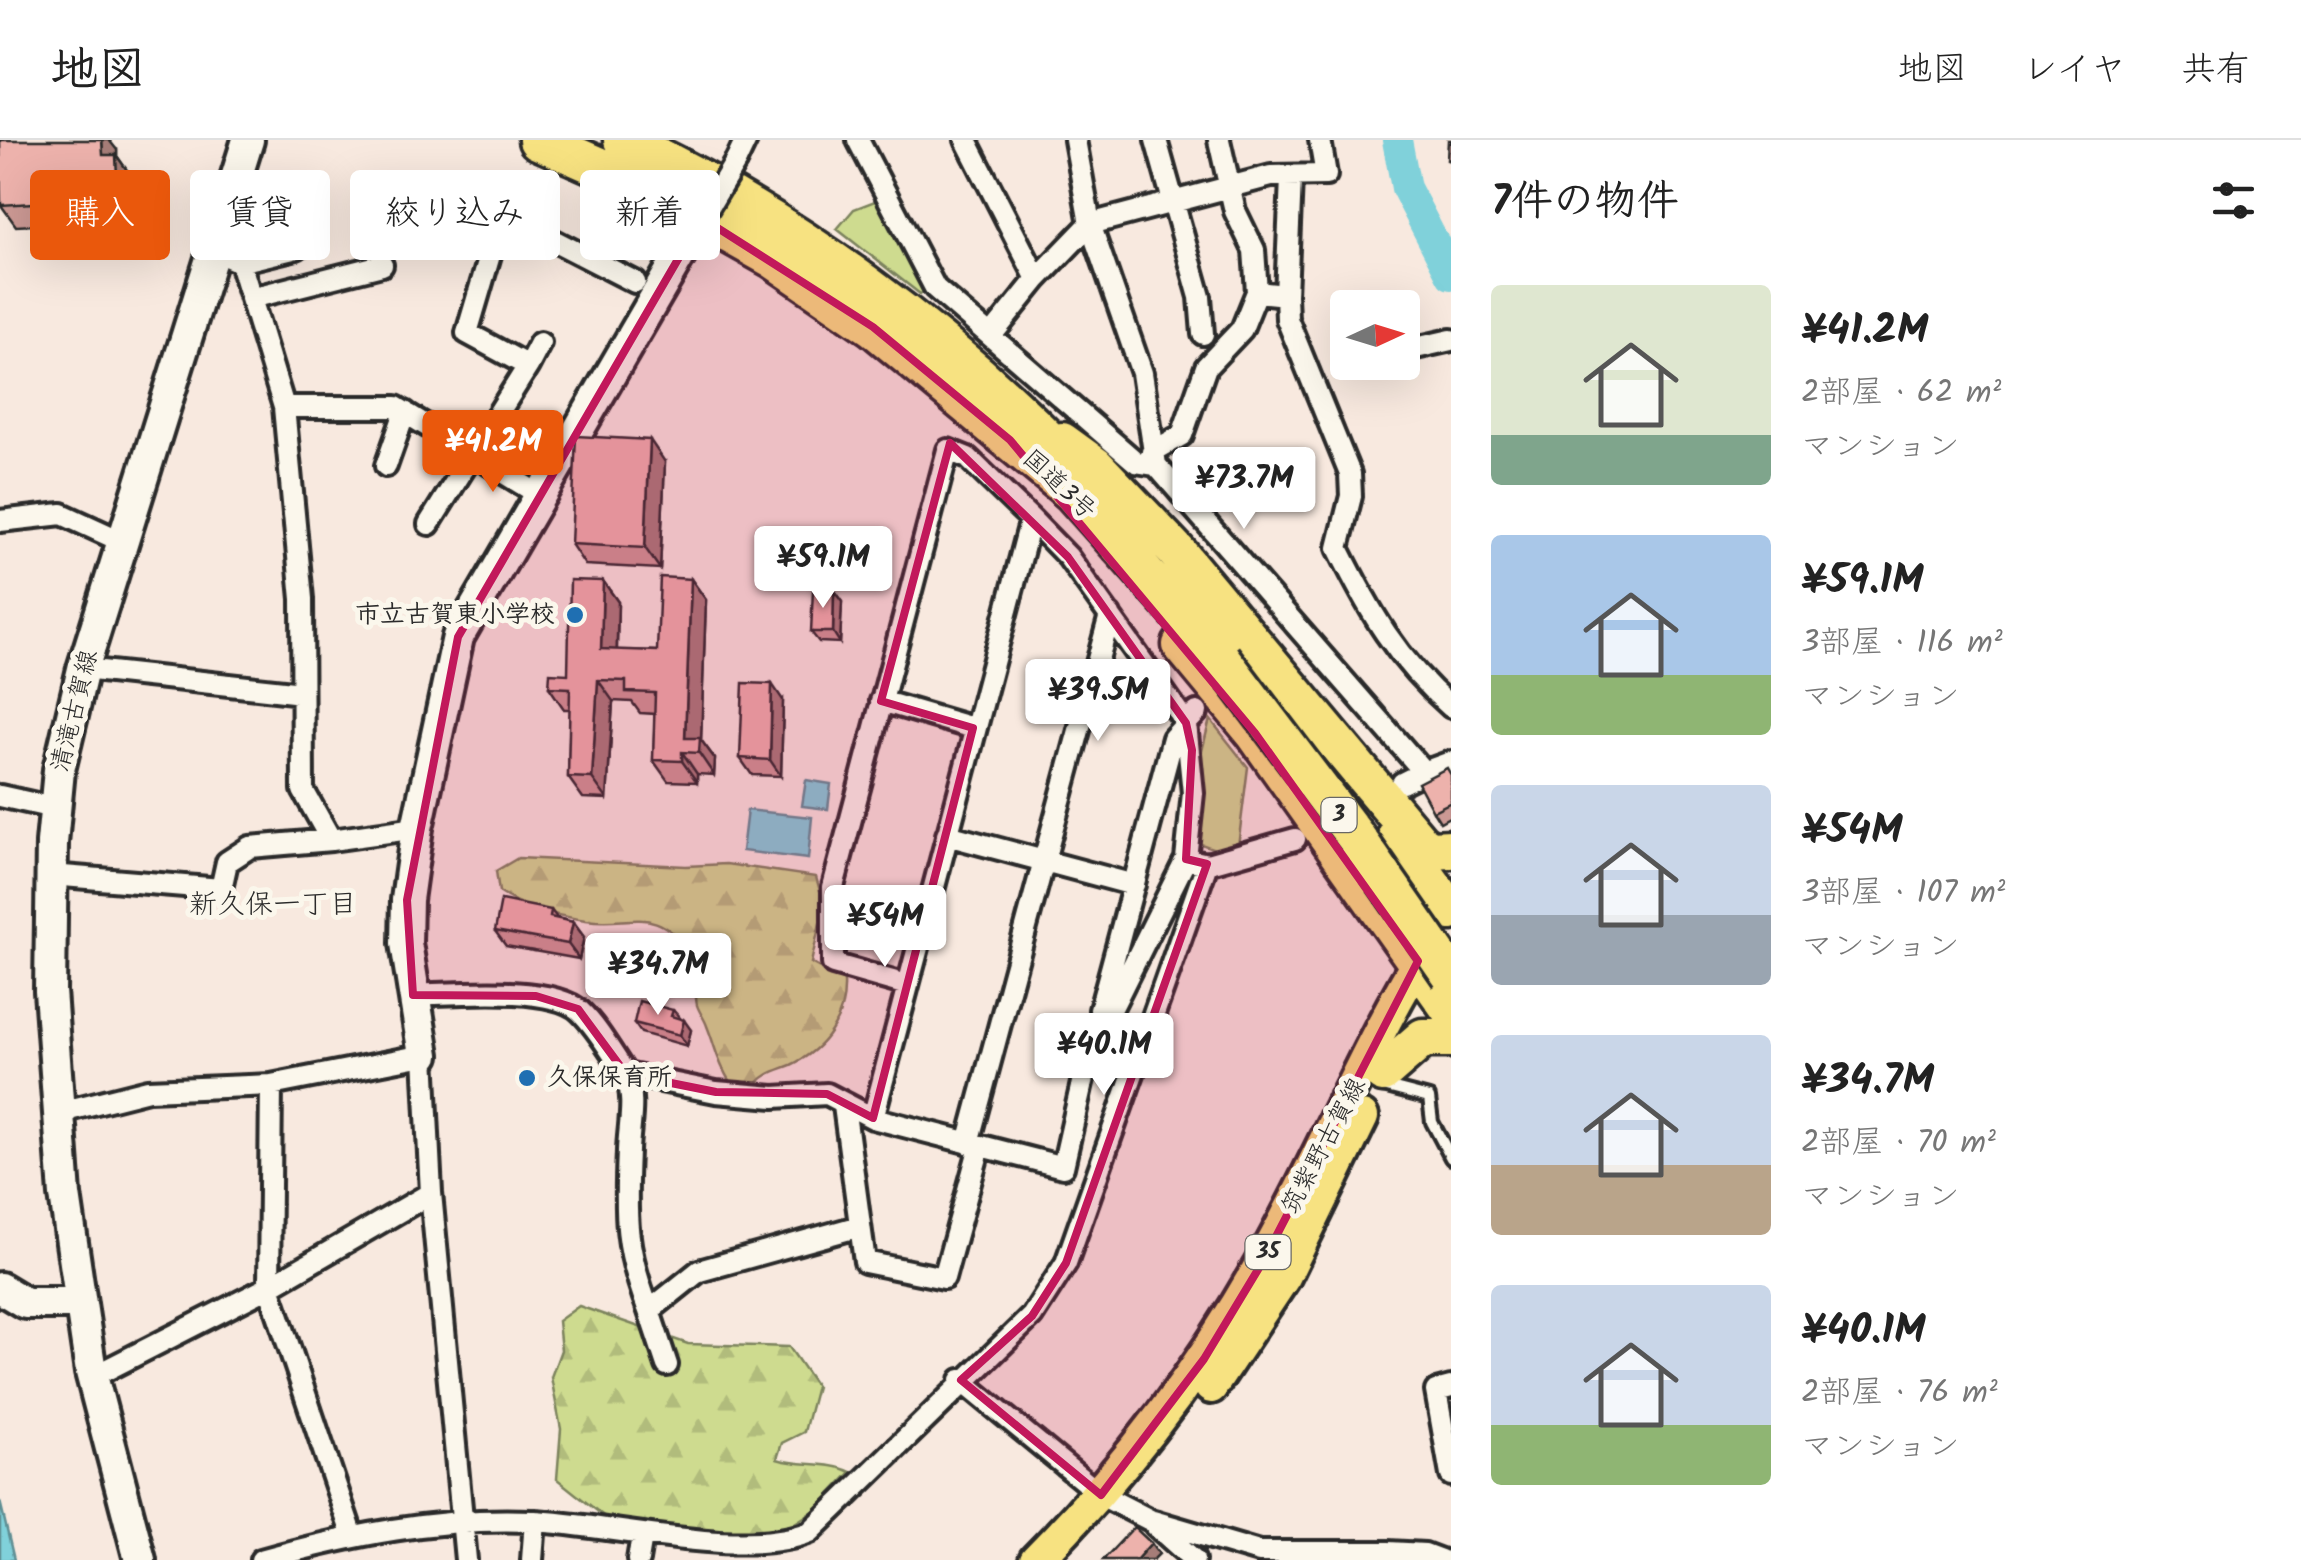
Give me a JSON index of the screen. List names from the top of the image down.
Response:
{
  "streets": {
    "highway": ["国道3号", "3"],
    "main road": ["清滝古賀線", "筑紫野古賀線", "35"]
  },
  "crossings": [
    ["国道3号", "筑紫野古賀線"]
  ],
  "districts": ["新久保一丁目"],
  "places": ["市立古賀東小学校", "久保保育所"],
  "north": "right",
  "page": {
    "header": "地図",
    "nav": ["地図", "レイヤ", "共有"],
    "heading": "7件の物件",
    "chip": [
      "購入",
      "賃貸",
      "絞り込み",
      "新着"
    ],
    "list": [
      {
        "name": "¥41.2M",
        "note": "2部屋 · 62 m² · マンション"
      },
      {
        "name": "¥59.1M",
        "note": "3部屋 · 116 m² · マンション"
      },
      {
        "name": "¥54M",
        "note": "3部屋 · 107 m² · マンション"
      },
      {
        "name": "¥34.7M",
        "note": "2部屋 · 70 m² · マンション"
      },
      {
        "name": "¥40.1M",
        "note": "2部屋 · 76 m² · マンション"
      }
    ],
    "price": [
      "¥41.2M",
      "¥73.7M",
      "¥59.1M",
      "¥39.5M",
      "¥54M",
      "¥34.7M",
      "¥40.1M"
    ]
  }
}
